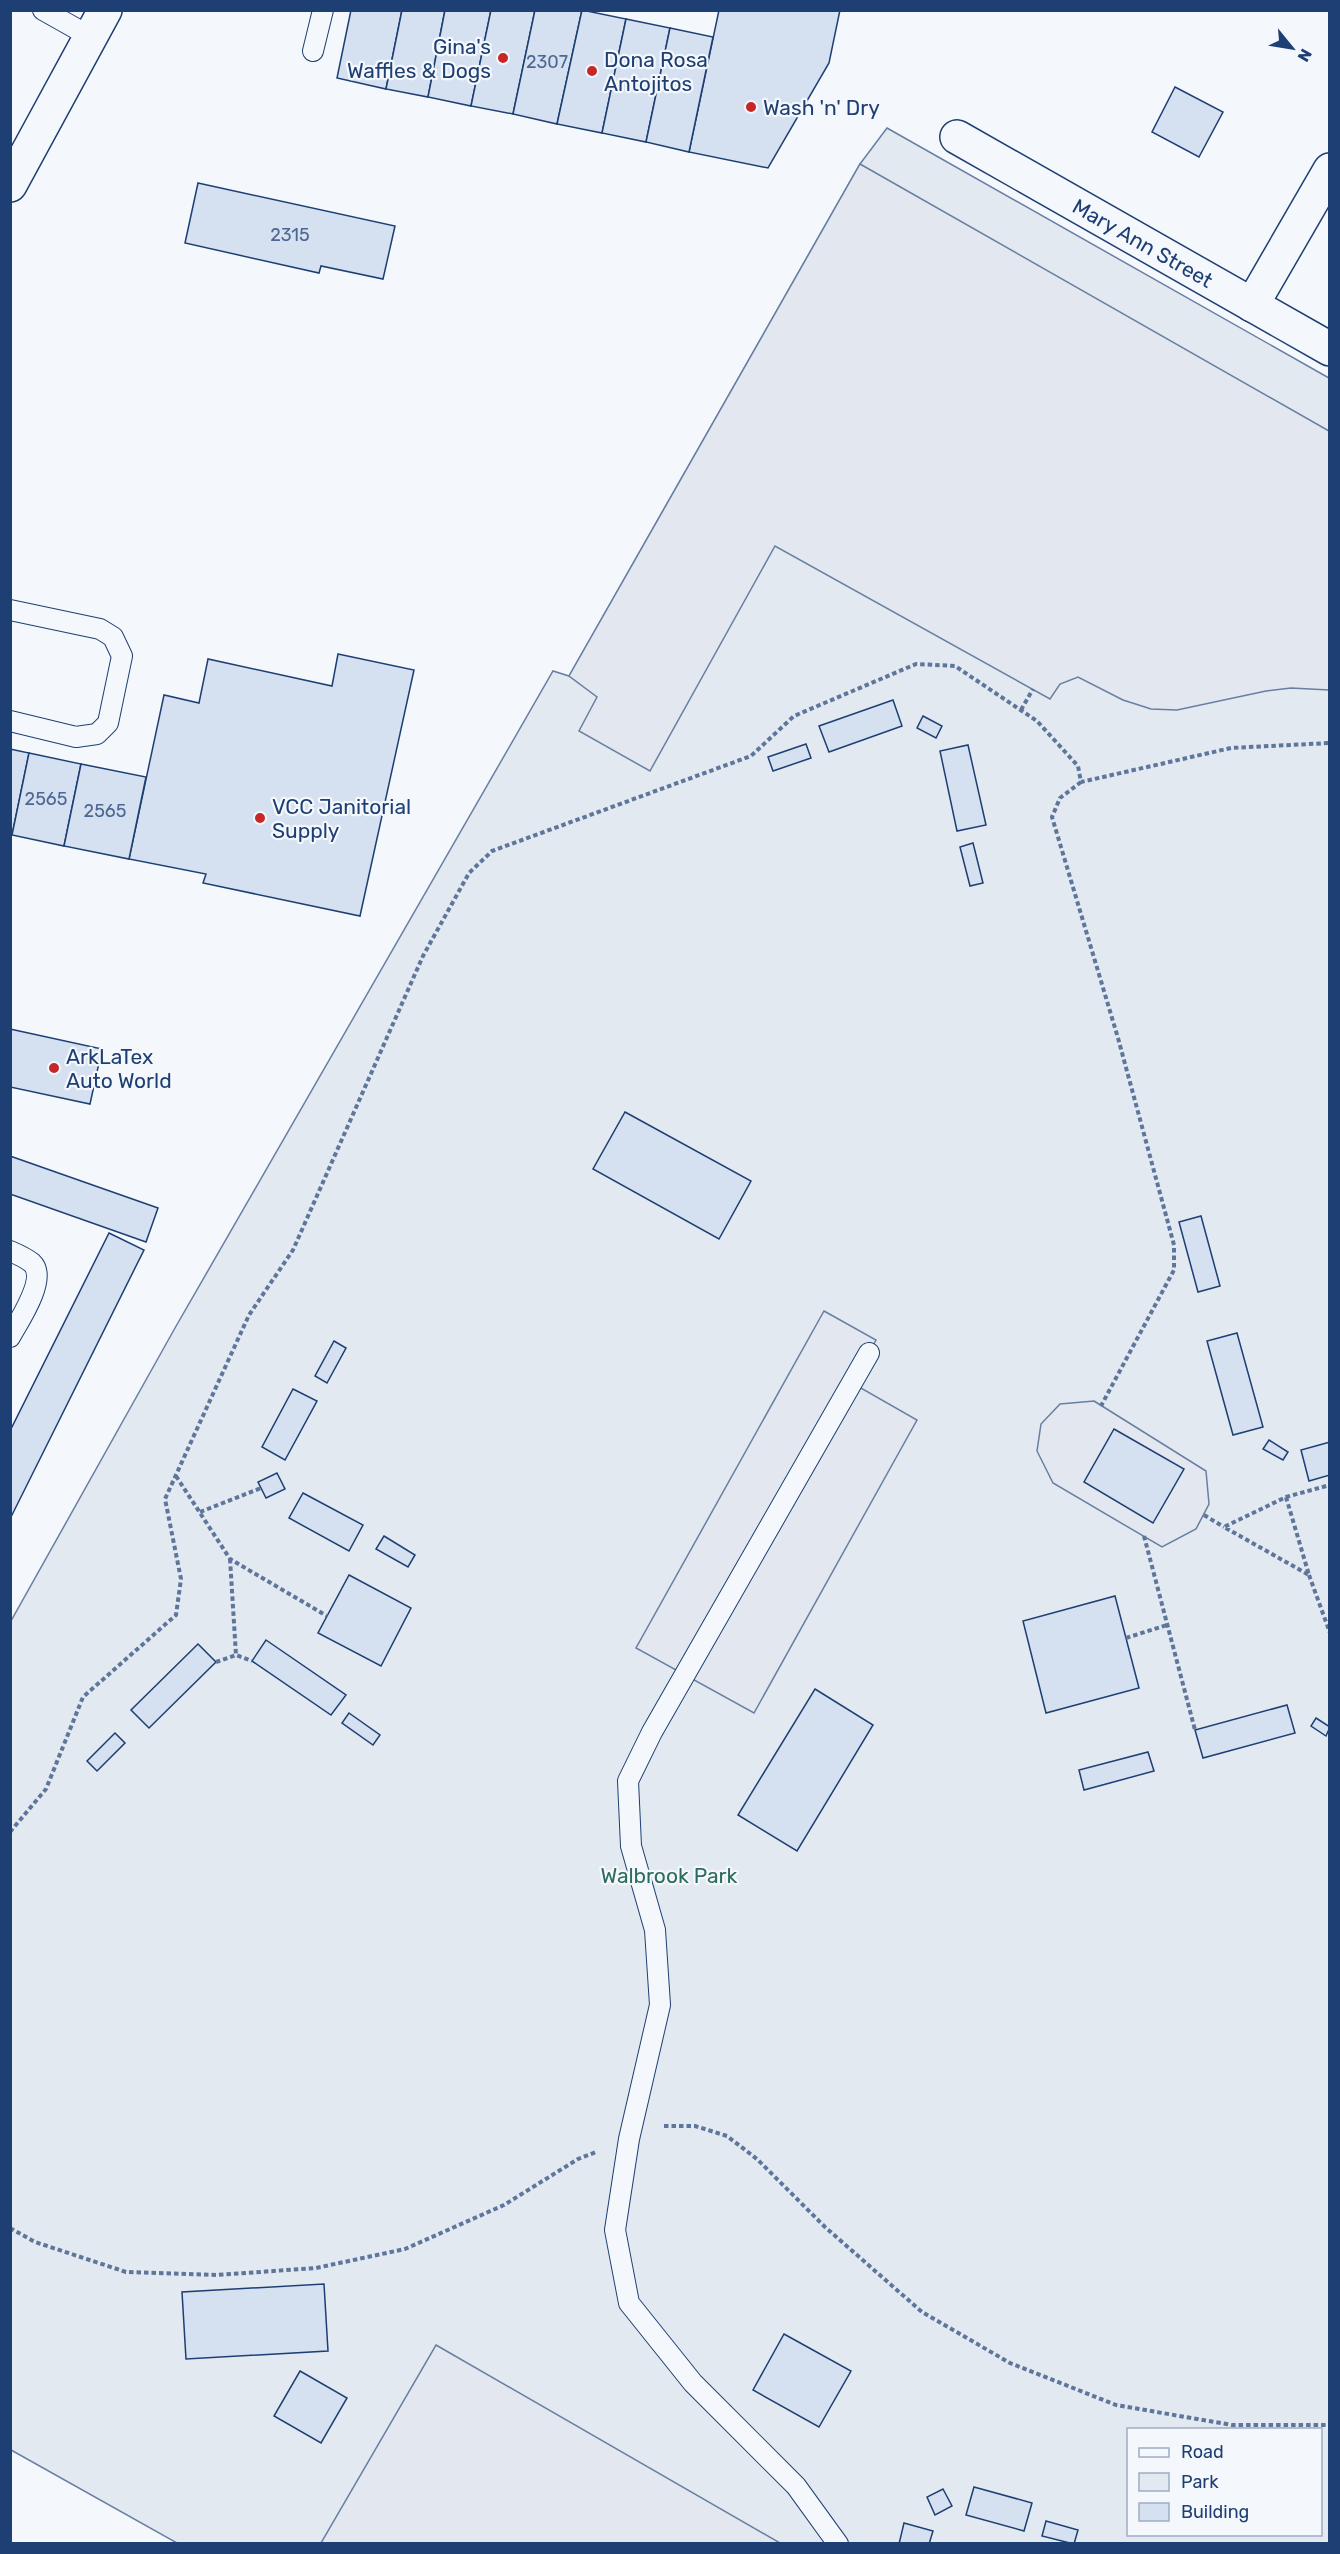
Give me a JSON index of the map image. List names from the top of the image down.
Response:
{
  "streets": {
    "street": ["Mary Ann Street"]
  },
  "parks": ["Walbrook Park"],
  "places": [
    "Gina's Waffles & Dogs",
    "Dona Rosa Antojitos",
    "Wash 'n' Dry",
    "VCC Janitorial Supply",
    "ArkLaTex Auto World"
  ],
  "house_numbers": [
    "2307",
    "2315",
    "2565",
    "2565"
  ],
  "legend": ["Road", "Park", "Building"],
  "north": "bottom right"
}
